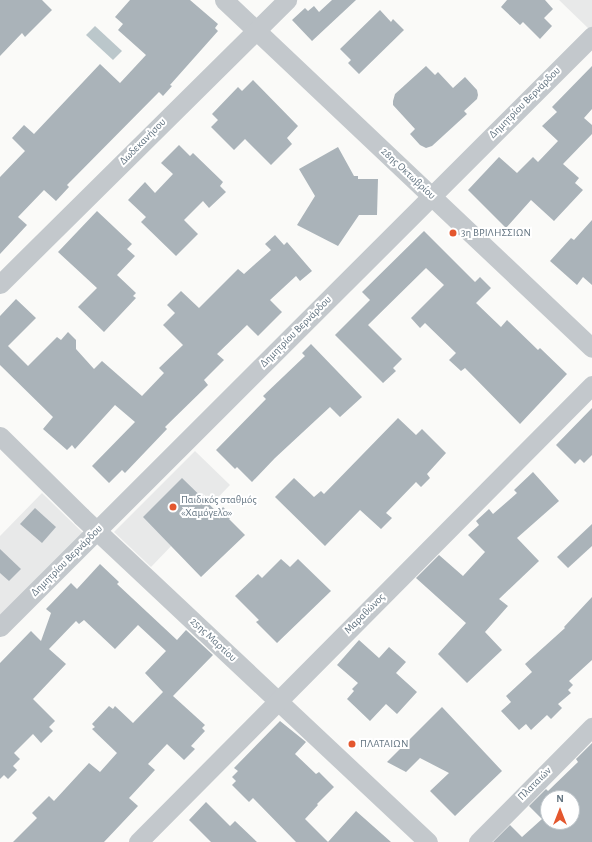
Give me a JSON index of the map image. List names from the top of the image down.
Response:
{
  "streets": {
    "street": [
      "Δημητρίου Βερνάρδου",
      "Δωδεκανήσου",
      "28ης Οκτωβρίου",
      "Μαραθώνος",
      "25ης Μαρτίου",
      "Πλαταιών"
    ]
  },
  "crossings": [
    ["Δημητρίου Βερνάρδου", "28ης Οκτωβρίου"],
    ["Δημητρίου Βερνάρδου", "25ης Μαρτίου"],
    ["Δωδεκανήσου", "28ης Οκτωβρίου"],
    ["Μαραθώνος", "25ης Μαρτίου"]
  ],
  "places": ["3η ΒΡΙΛΗΣΣΙΩΝ", "Παιδικός σταθμός «Χαμόγελο»", "ΠΛΑΤΑΙΩΝ"],
  "north": "top"
}
